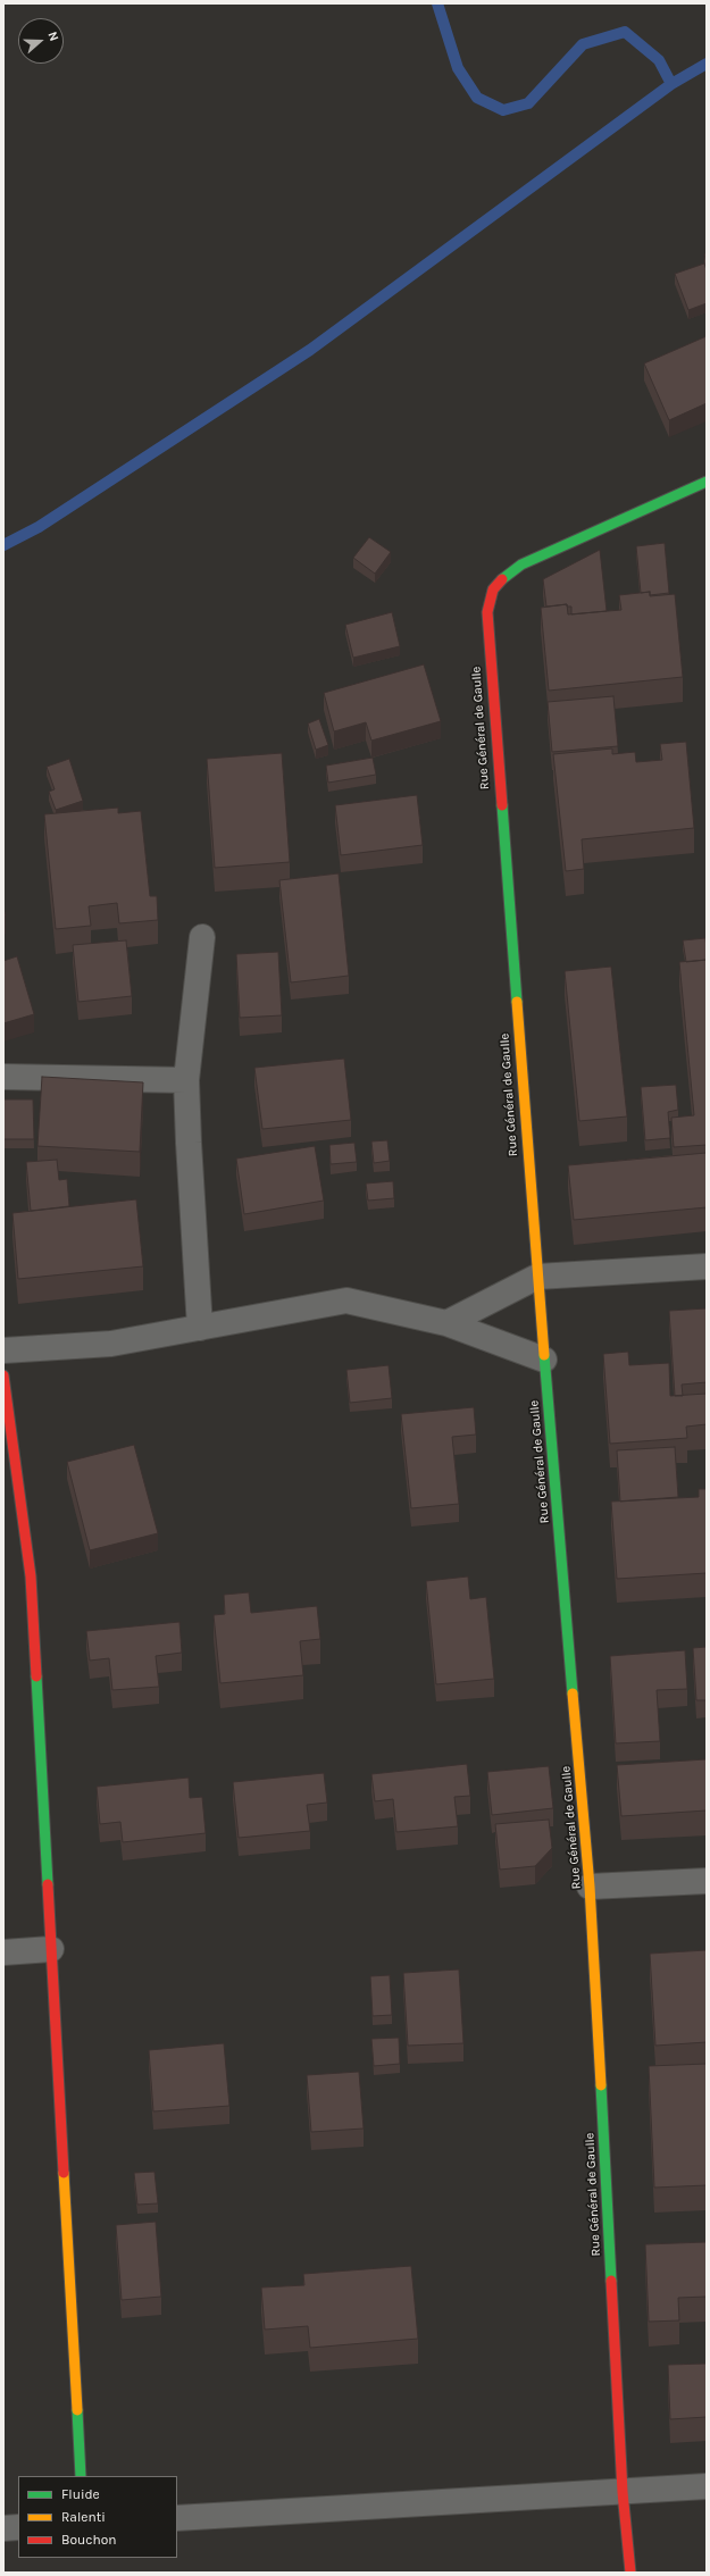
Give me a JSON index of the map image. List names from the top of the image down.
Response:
{
  "streets": {
    "street": ["Rue Général de Gaulle"]
  },
  "legend": ["Fluide", "Ralenti", "Bouchon"],
  "north": "right"
}
